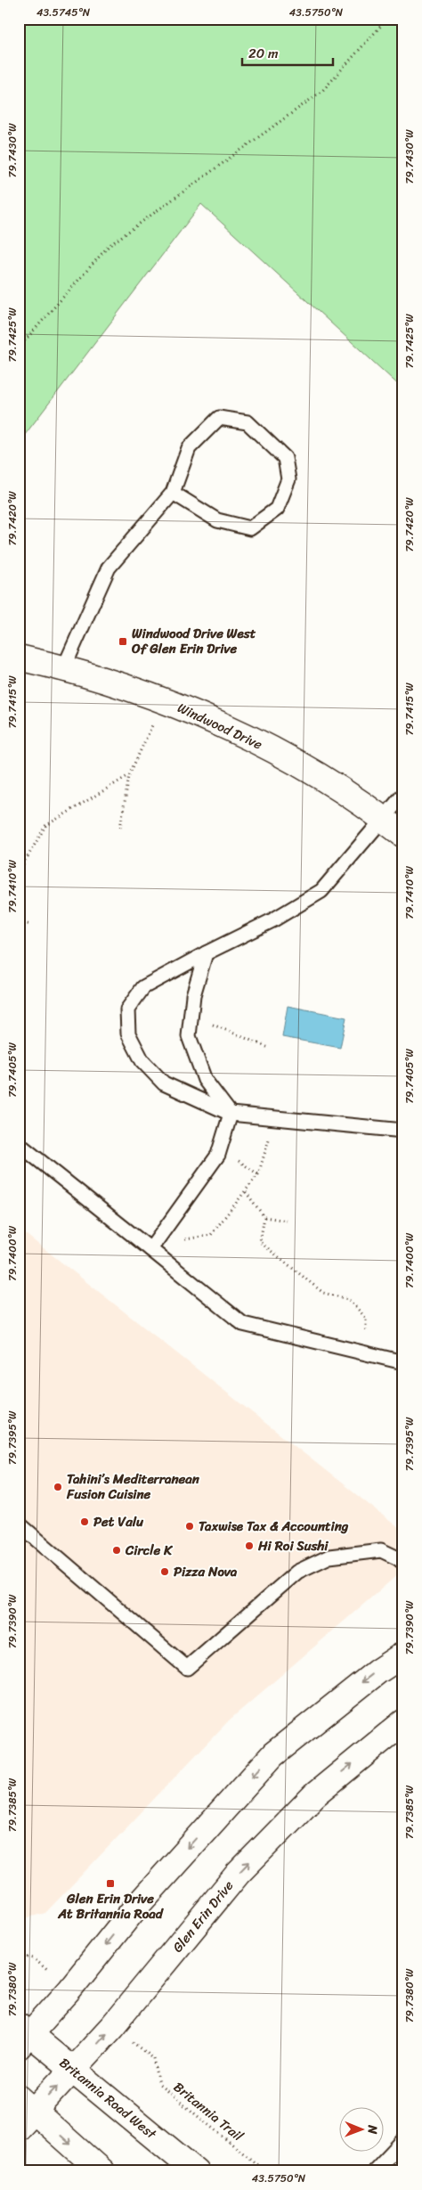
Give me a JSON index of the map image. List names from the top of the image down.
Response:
{
  "streets": {
    "street": ["Windwood Drive", "Glen Erin Drive", "Britannia Road West"],
    "path": ["Britannia Trail"]
  },
  "crossings": [
    ["Glen Erin Drive", "Britannia Road West"]
  ],
  "places": {
    "transit": ["Windwood Drive West Of Glen Erin Drive", "Glen Erin Drive At Britannia Road"],
    "other": [
      "Tahini’s Mediterranean Fusion Cuisine",
      "Pet Valu",
      "Taxwise Tax & Accounting",
      "Hi Roi Sushi",
      "Circle K",
      "Pizza Nova"
    ]
  },
  "scale_bar": "20 m",
  "north": "right",
  "coordinates": [
    "43.5745°N",
    "43.5750°N",
    "79.7430°W",
    "79.7425°W",
    "79.7420°W",
    "79.7415°W",
    "79.7410°W",
    "79.7405°W",
    "79.7400°W",
    "79.7395°W",
    "79.7390°W",
    "79.7385°W",
    "79.7380°W"
  ]
}
